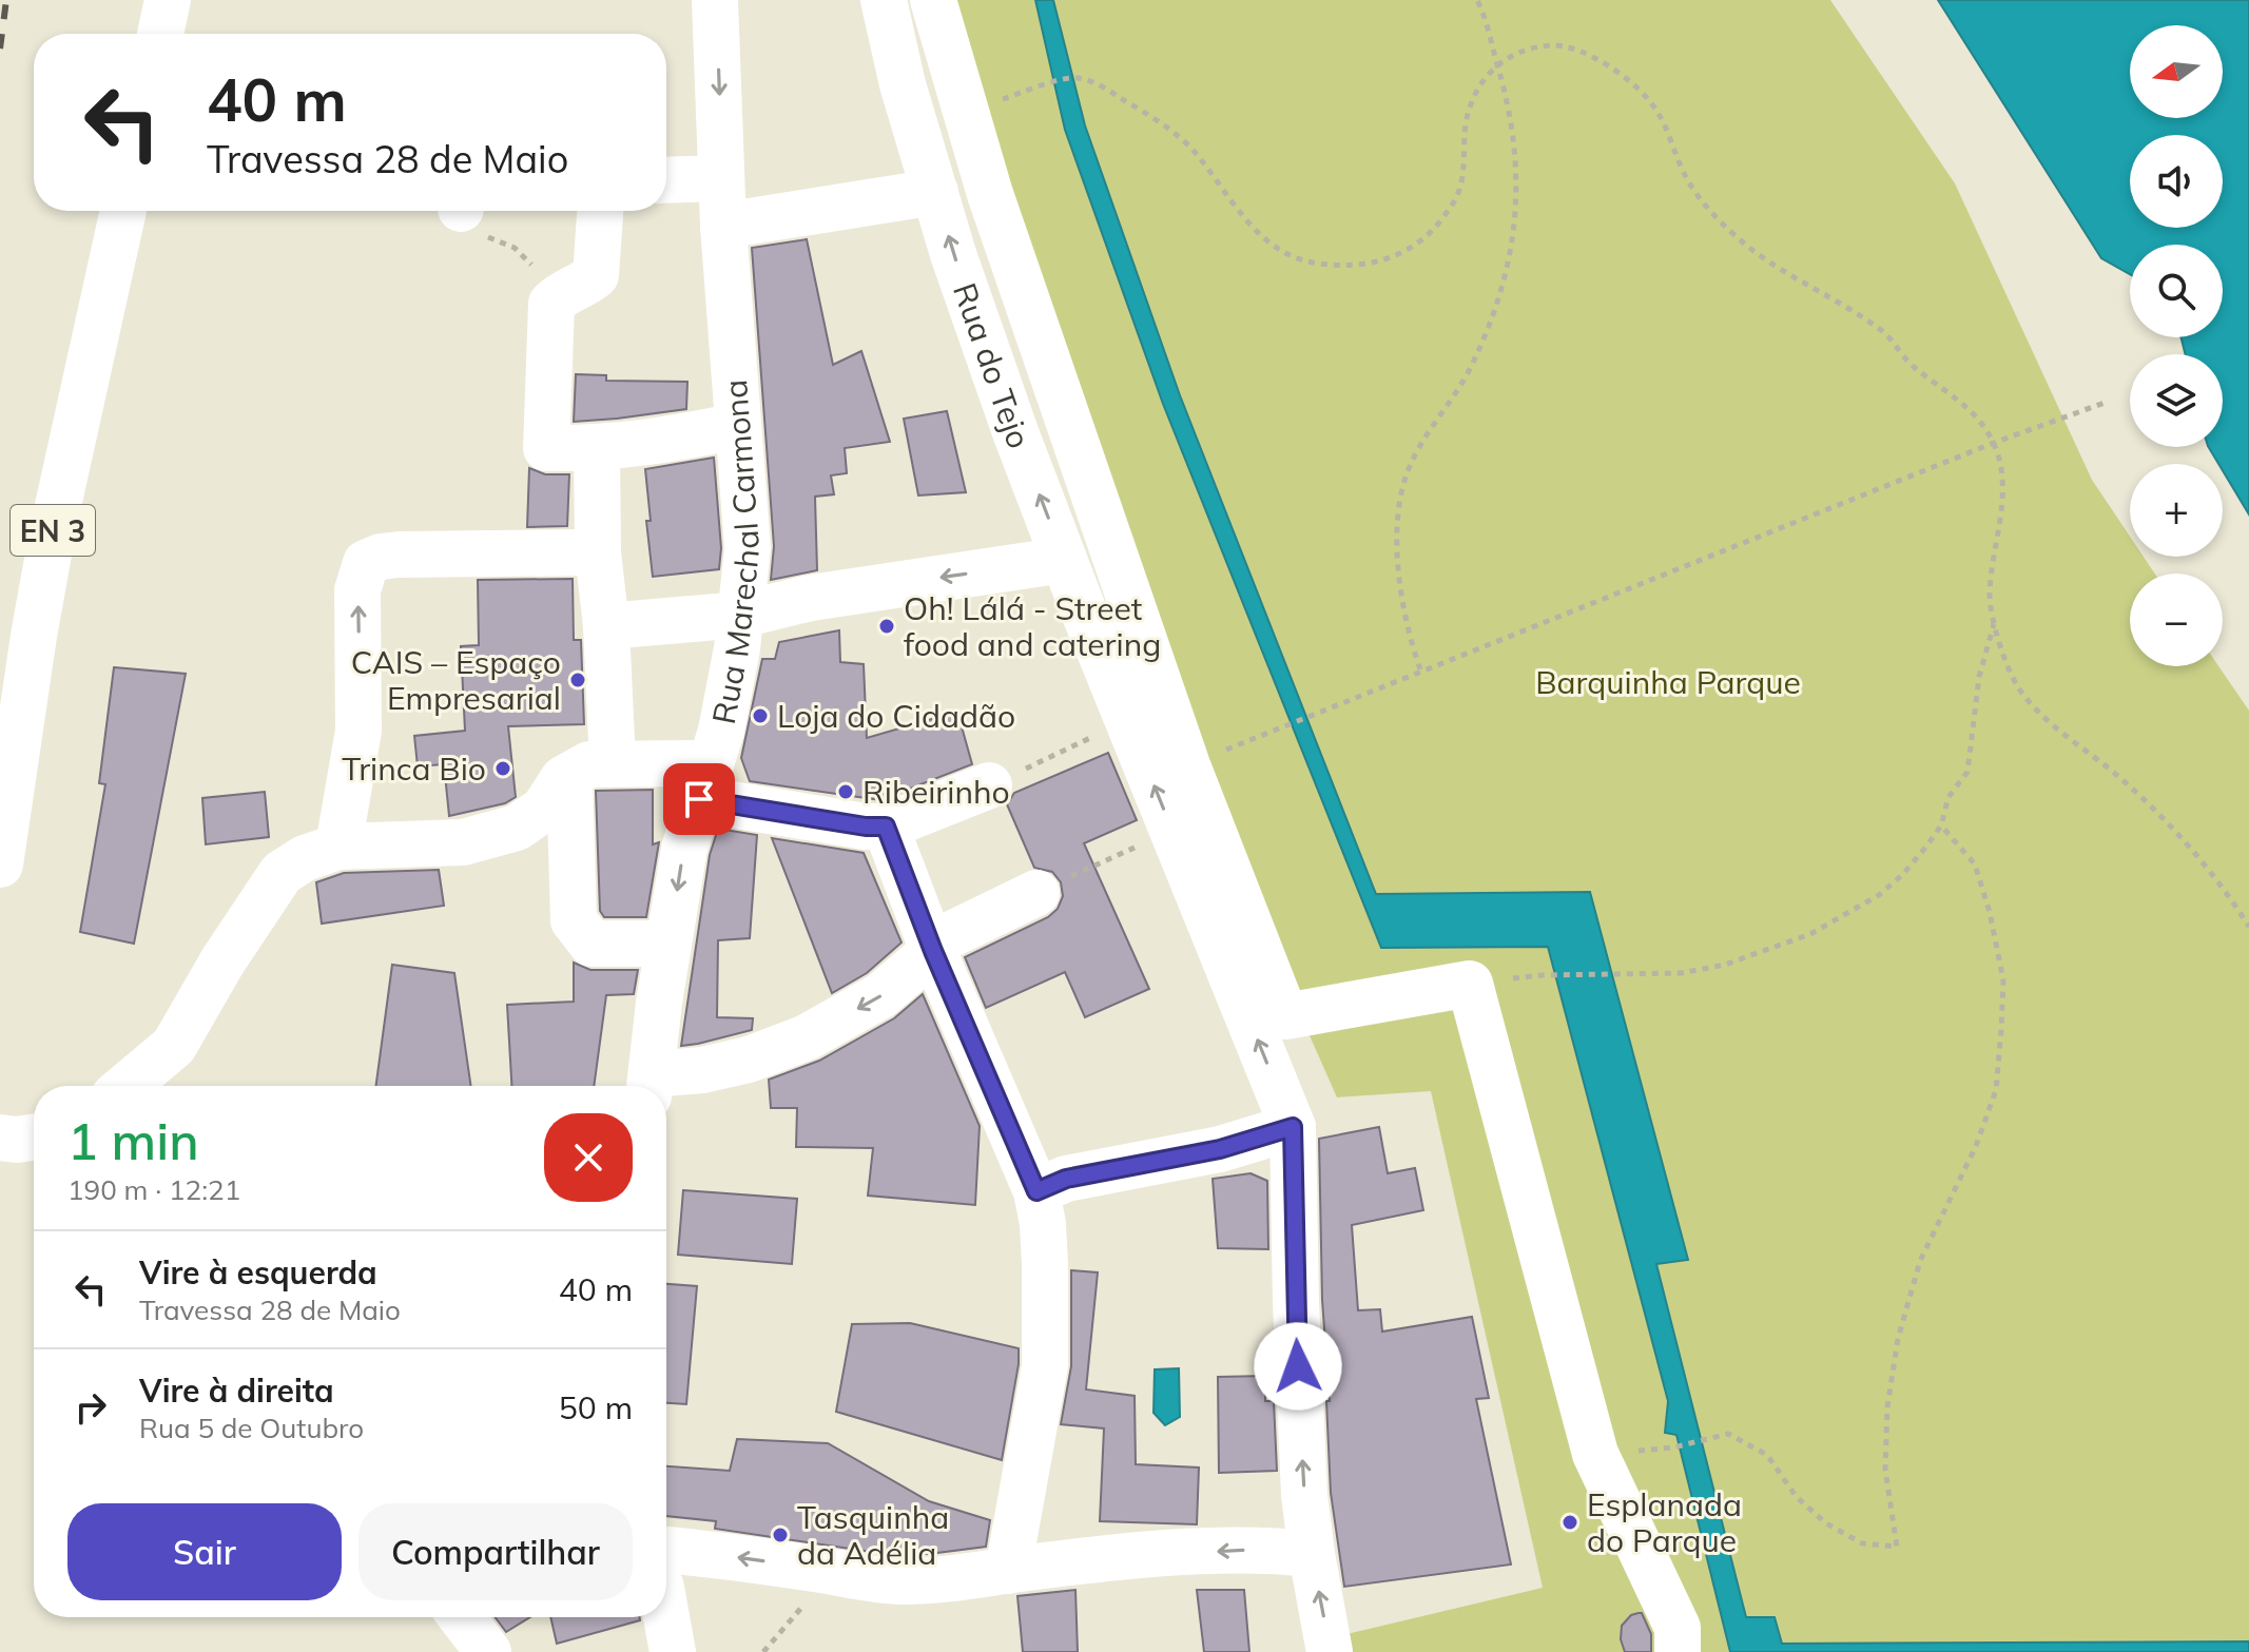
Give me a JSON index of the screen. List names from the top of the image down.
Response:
{
  "streets": {
    "street": ["Rua do Tejo", "EN 3", "Rua Marechal Carmona"]
  },
  "parks": ["Barquinha Parque"],
  "places": [
    "Oh! Lálá - Street food and catering",
    "CAIS – Espaço Empresarial",
    "Loja do Cidadão",
    "Trinca Bio",
    "Ribeirinho",
    "Esplanada do Parque",
    "Tasquinha da Adélia"
  ],
  "north": "left",
  "page": {
    "map_buttons": ["+", "−"],
    "turn": ["40 m", "Travessa 28 de Maio"],
    "heading": ["1 min", "190 m · 12:21"],
    "list": [
      {
        "name": "Vire à esquerda",
        "note": "Travessa 28 de Maio",
        "value": "40 m"
      },
      {
        "name": "Vire à direita",
        "note": "Rua 5 de Outubro",
        "value": "50 m"
      }
    ],
    "buttons": ["Sair", "Compartilhar"]
  }
}
